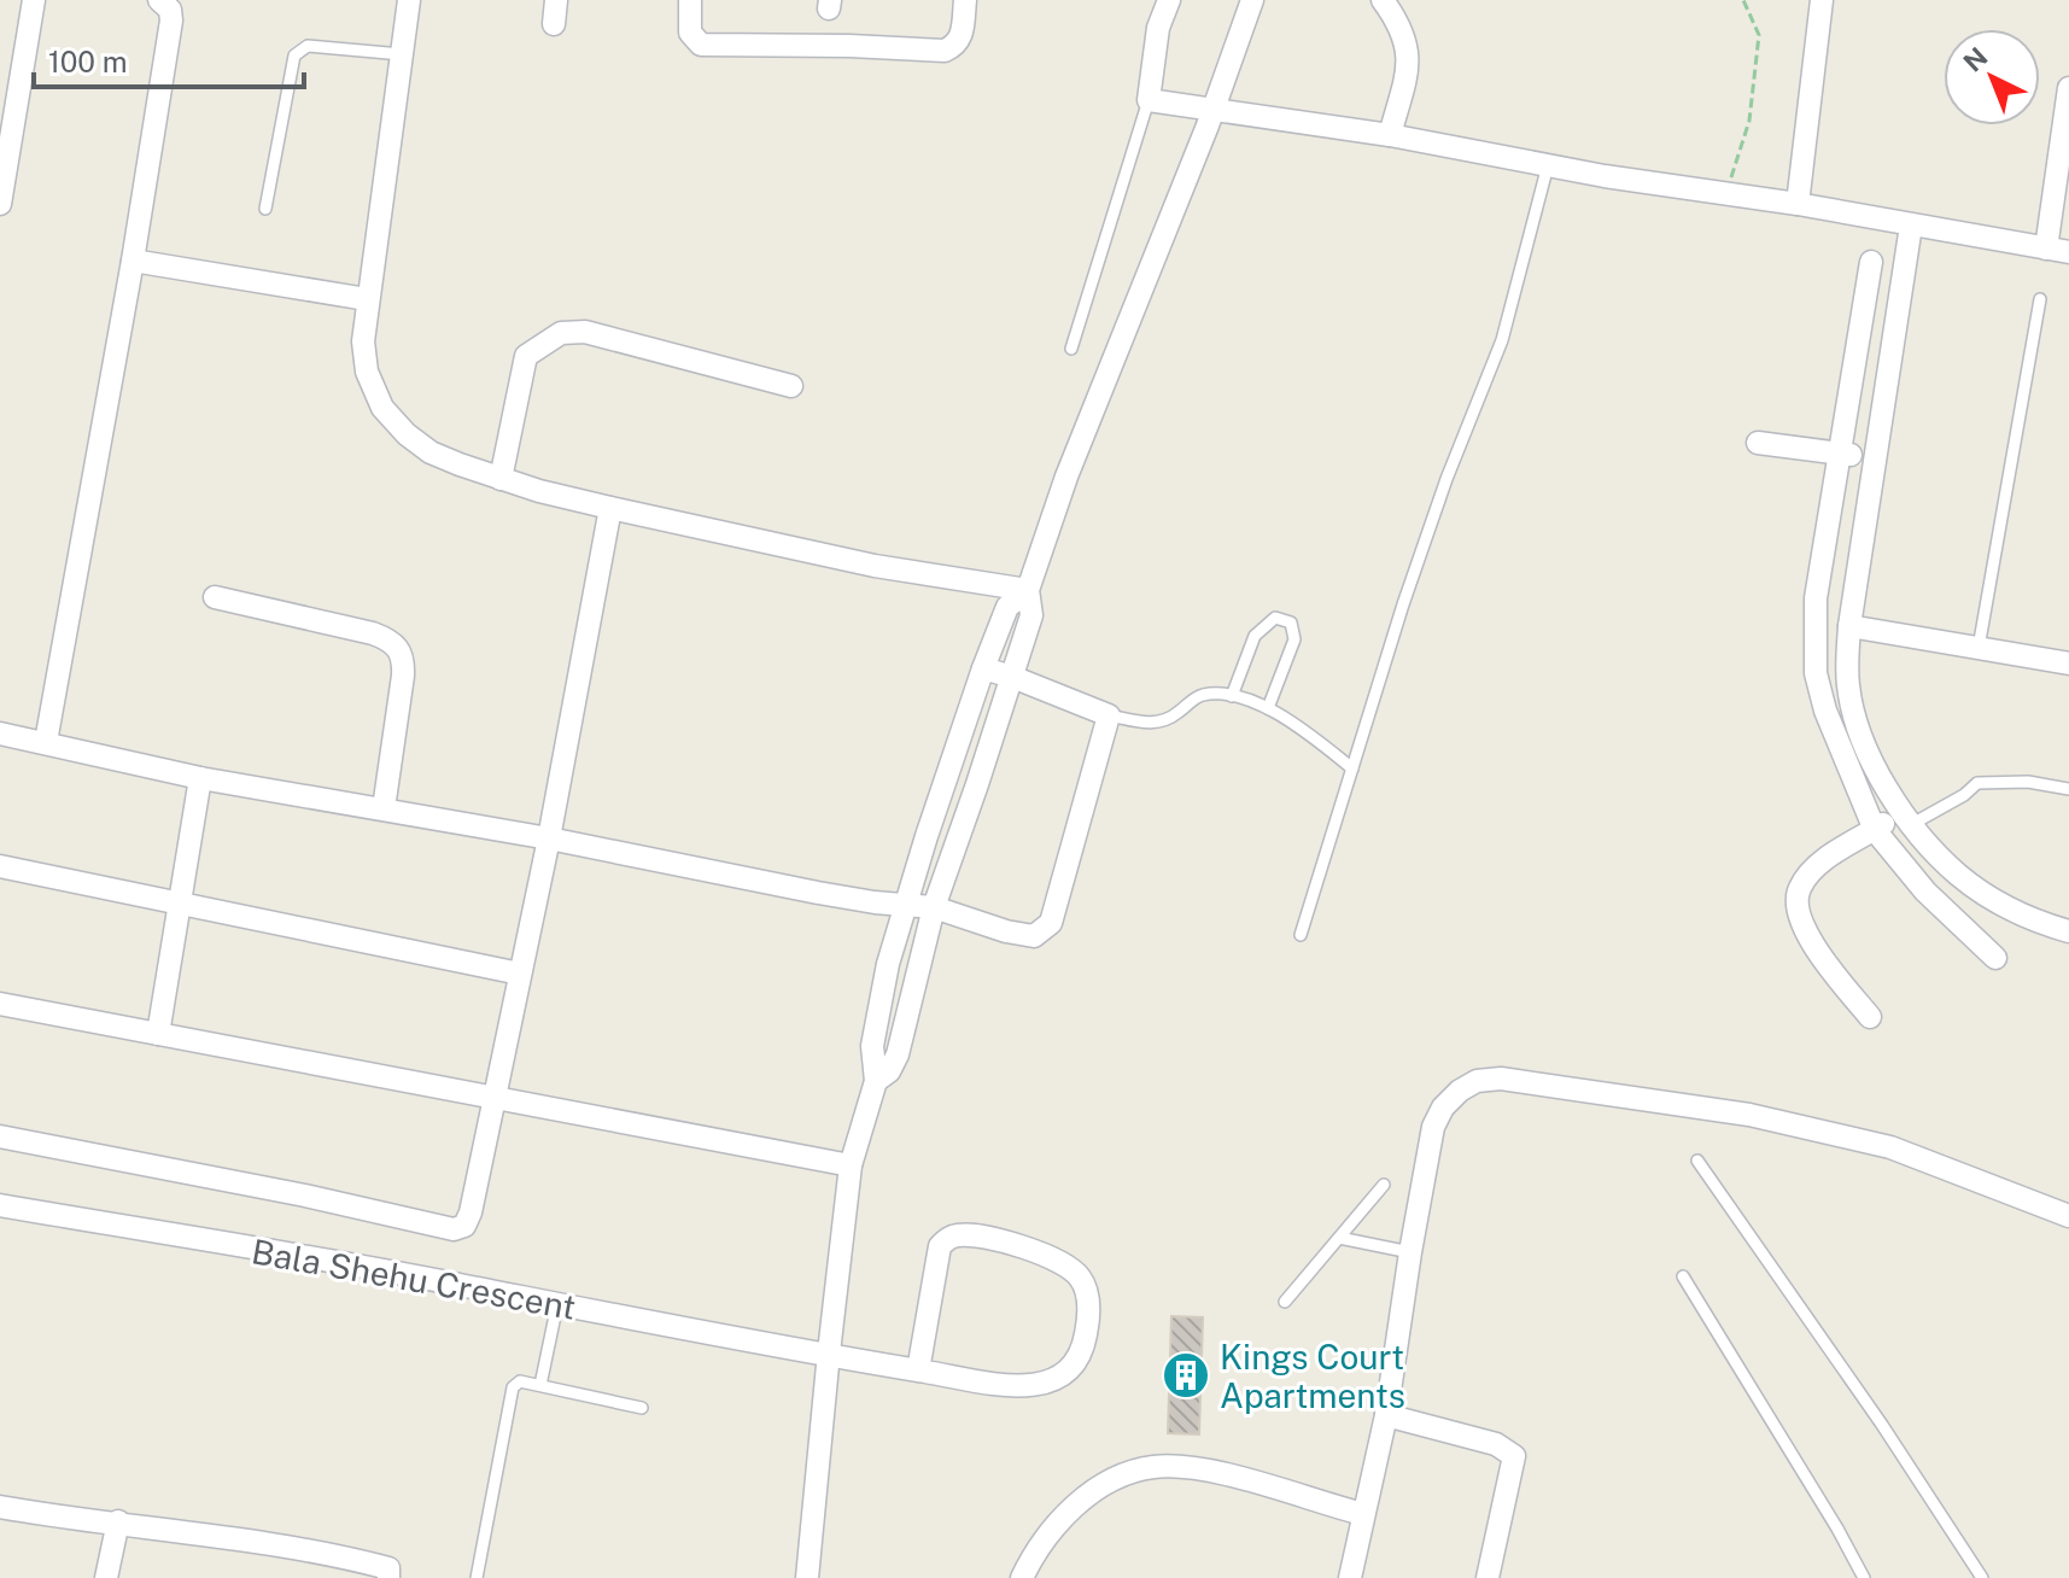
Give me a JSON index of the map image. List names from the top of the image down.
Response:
{
  "streets": {
    "street": ["Bala Shehu Crescent"]
  },
  "places": {
    "building": ["Kings Court Apartments"]
  },
  "scale_bar": "100 m",
  "north": "top left"
}
